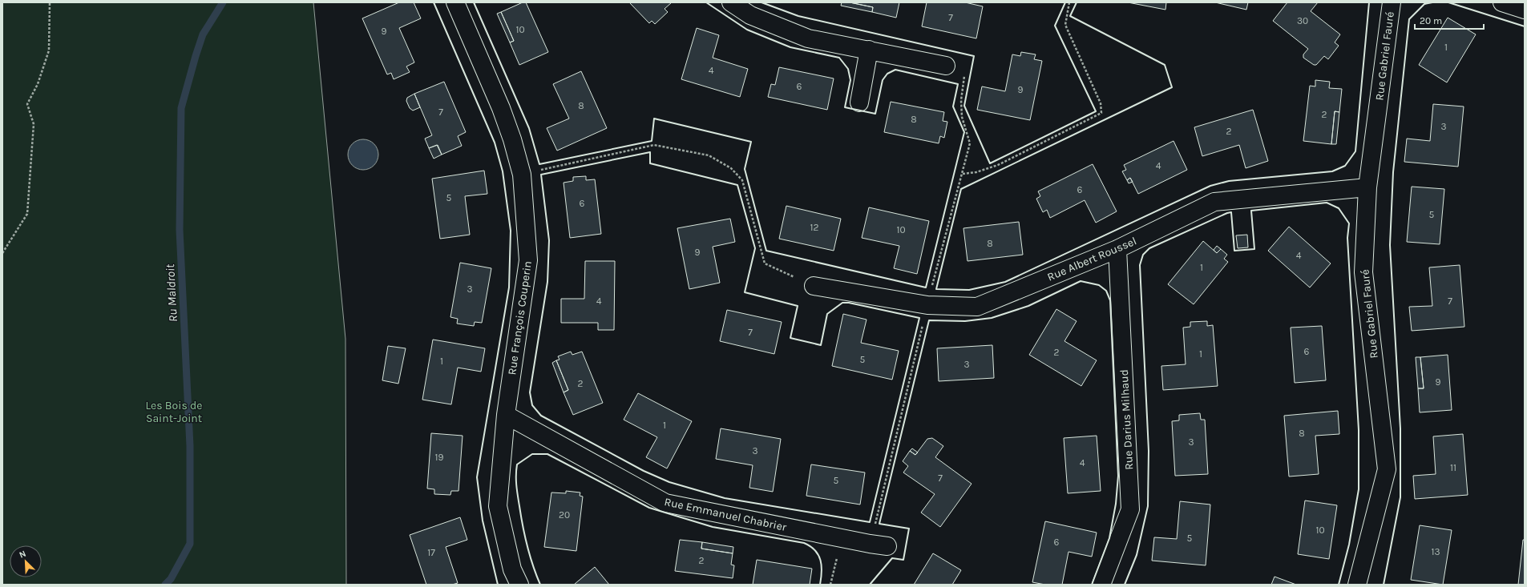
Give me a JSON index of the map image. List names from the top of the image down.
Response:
{
  "streets": {
    "street": [
      "Rue Gabriel Fauré",
      "Rue Albert Roussel",
      "Rue François Couperin",
      "Rue Darius Milhaud",
      "Rue Emmanuel Chabrier"
    ]
  },
  "crossings": [
    ["Rue Gabriel Fauré", "Rue Albert Roussel"],
    ["Rue Albert Roussel", "Rue Darius Milhaud"],
    ["Rue François Couperin", "Rue Emmanuel Chabrier"]
  ],
  "water": ["Ru Maldroit"],
  "parks": ["Les Bois de Saint-Joint"],
  "house_numbers": [
    "7",
    "30",
    "10",
    "9",
    "1",
    "4",
    "6",
    "9",
    "8",
    "7",
    "2",
    "8",
    "3",
    "2",
    "4",
    "6",
    "5",
    "6",
    "5",
    "12",
    "10",
    "8",
    "9",
    "4",
    "1",
    "3",
    "4",
    "7",
    "7",
    "6",
    "2",
    "1",
    "5",
    "1",
    "3",
    "9",
    "2",
    "1",
    "8",
    "3",
    "3",
    "19",
    "4",
    "11",
    "7",
    "5",
    "20",
    "10",
    "5",
    "6",
    "13",
    "17",
    "2"
  ],
  "scale_bar": "20 m",
  "north": "top left"
}
